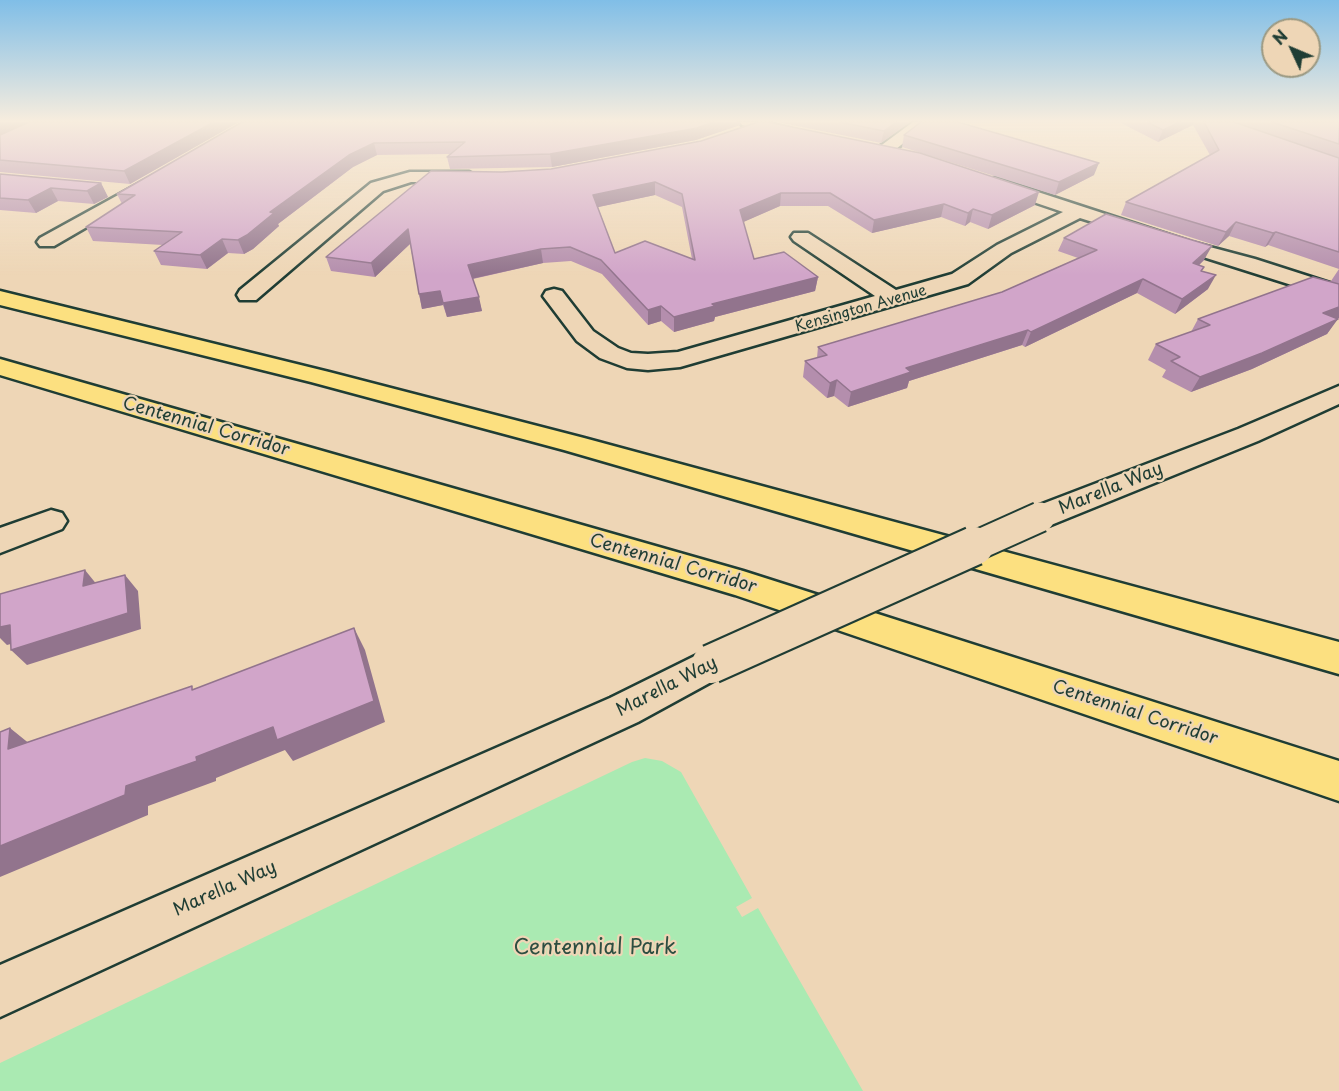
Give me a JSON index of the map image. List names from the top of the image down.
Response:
{
  "streets": {
    "highway": ["Centennial Corridor"],
    "street": ["Kensington Avenue", "Marella Way"]
  },
  "parks": ["Centennial Park"],
  "north": "top left"
}
